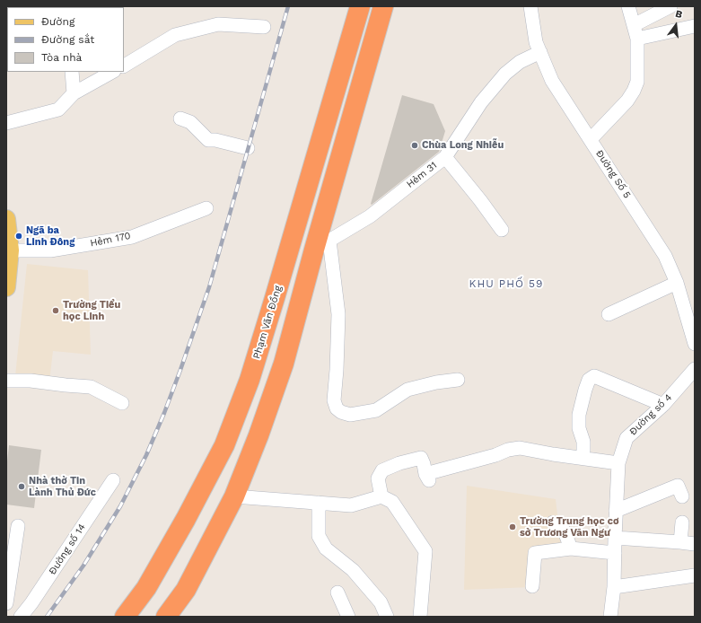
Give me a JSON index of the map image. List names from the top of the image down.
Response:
{
  "streets": {
    "highway": ["Phạm Văn Đồng"],
    "street": [
      "Đường Số 5",
      "Hẻm 31",
      "Hẻm 170",
      "Đường số 4",
      "Đường số 14"
    ]
  },
  "crossings": [
    ["Đường Số 5", "Hẻm 31"]
  ],
  "districts": ["KHU PHỐ 59"],
  "places": [
    "Chùa Long Nhiễu",
    "Ngã ba Linh Đông",
    "Trường Tiểu học Linh",
    "Nhà thờ Tin Lành Thủ Đức",
    "Trường Trung học cơ sở Trương Văn Ngư"
  ],
  "legend": ["Đường", "Đường sắt", "Tòa nhà"],
  "north": "top"
}
